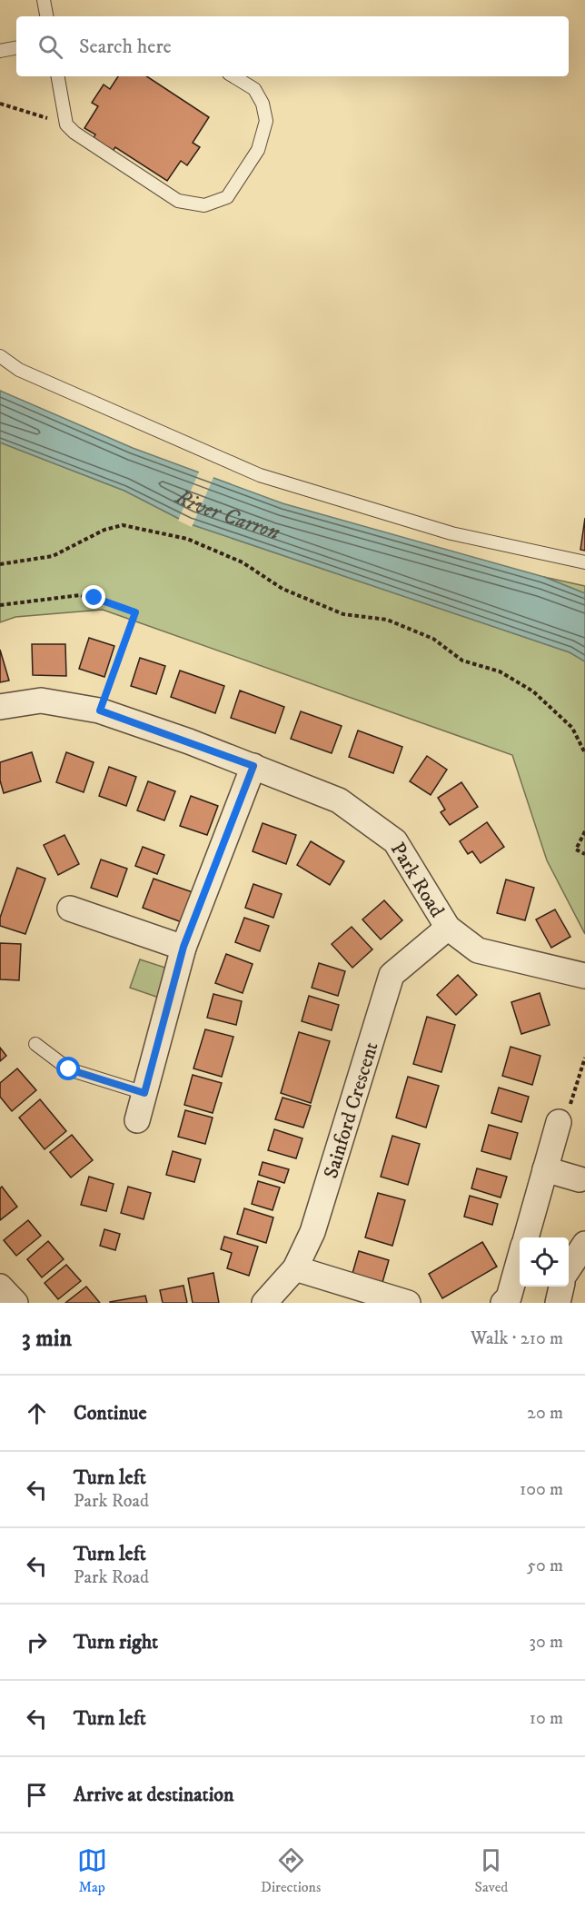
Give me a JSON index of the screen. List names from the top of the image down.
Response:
{
  "streets": {
    "street": ["Park Road", "Sainford Crescent"]
  },
  "crossings": [
    ["Park Road", "Sainford Crescent"]
  ],
  "water": ["River Carron"],
  "page": {
    "search": "Search here",
    "heading": ["3 min", "Walk · 210 m"],
    "list": [
      ["Continue", "20 m"],
      ["Turn left", "Park Road", "100 m"],
      ["Turn left", "Park Road", "50 m"],
      ["Turn right", "30 m"],
      ["Turn left", "10 m"],
      "Arrive at destination"
    ],
    "nav": ["Map", "Directions", "Saved"]
  }
}
